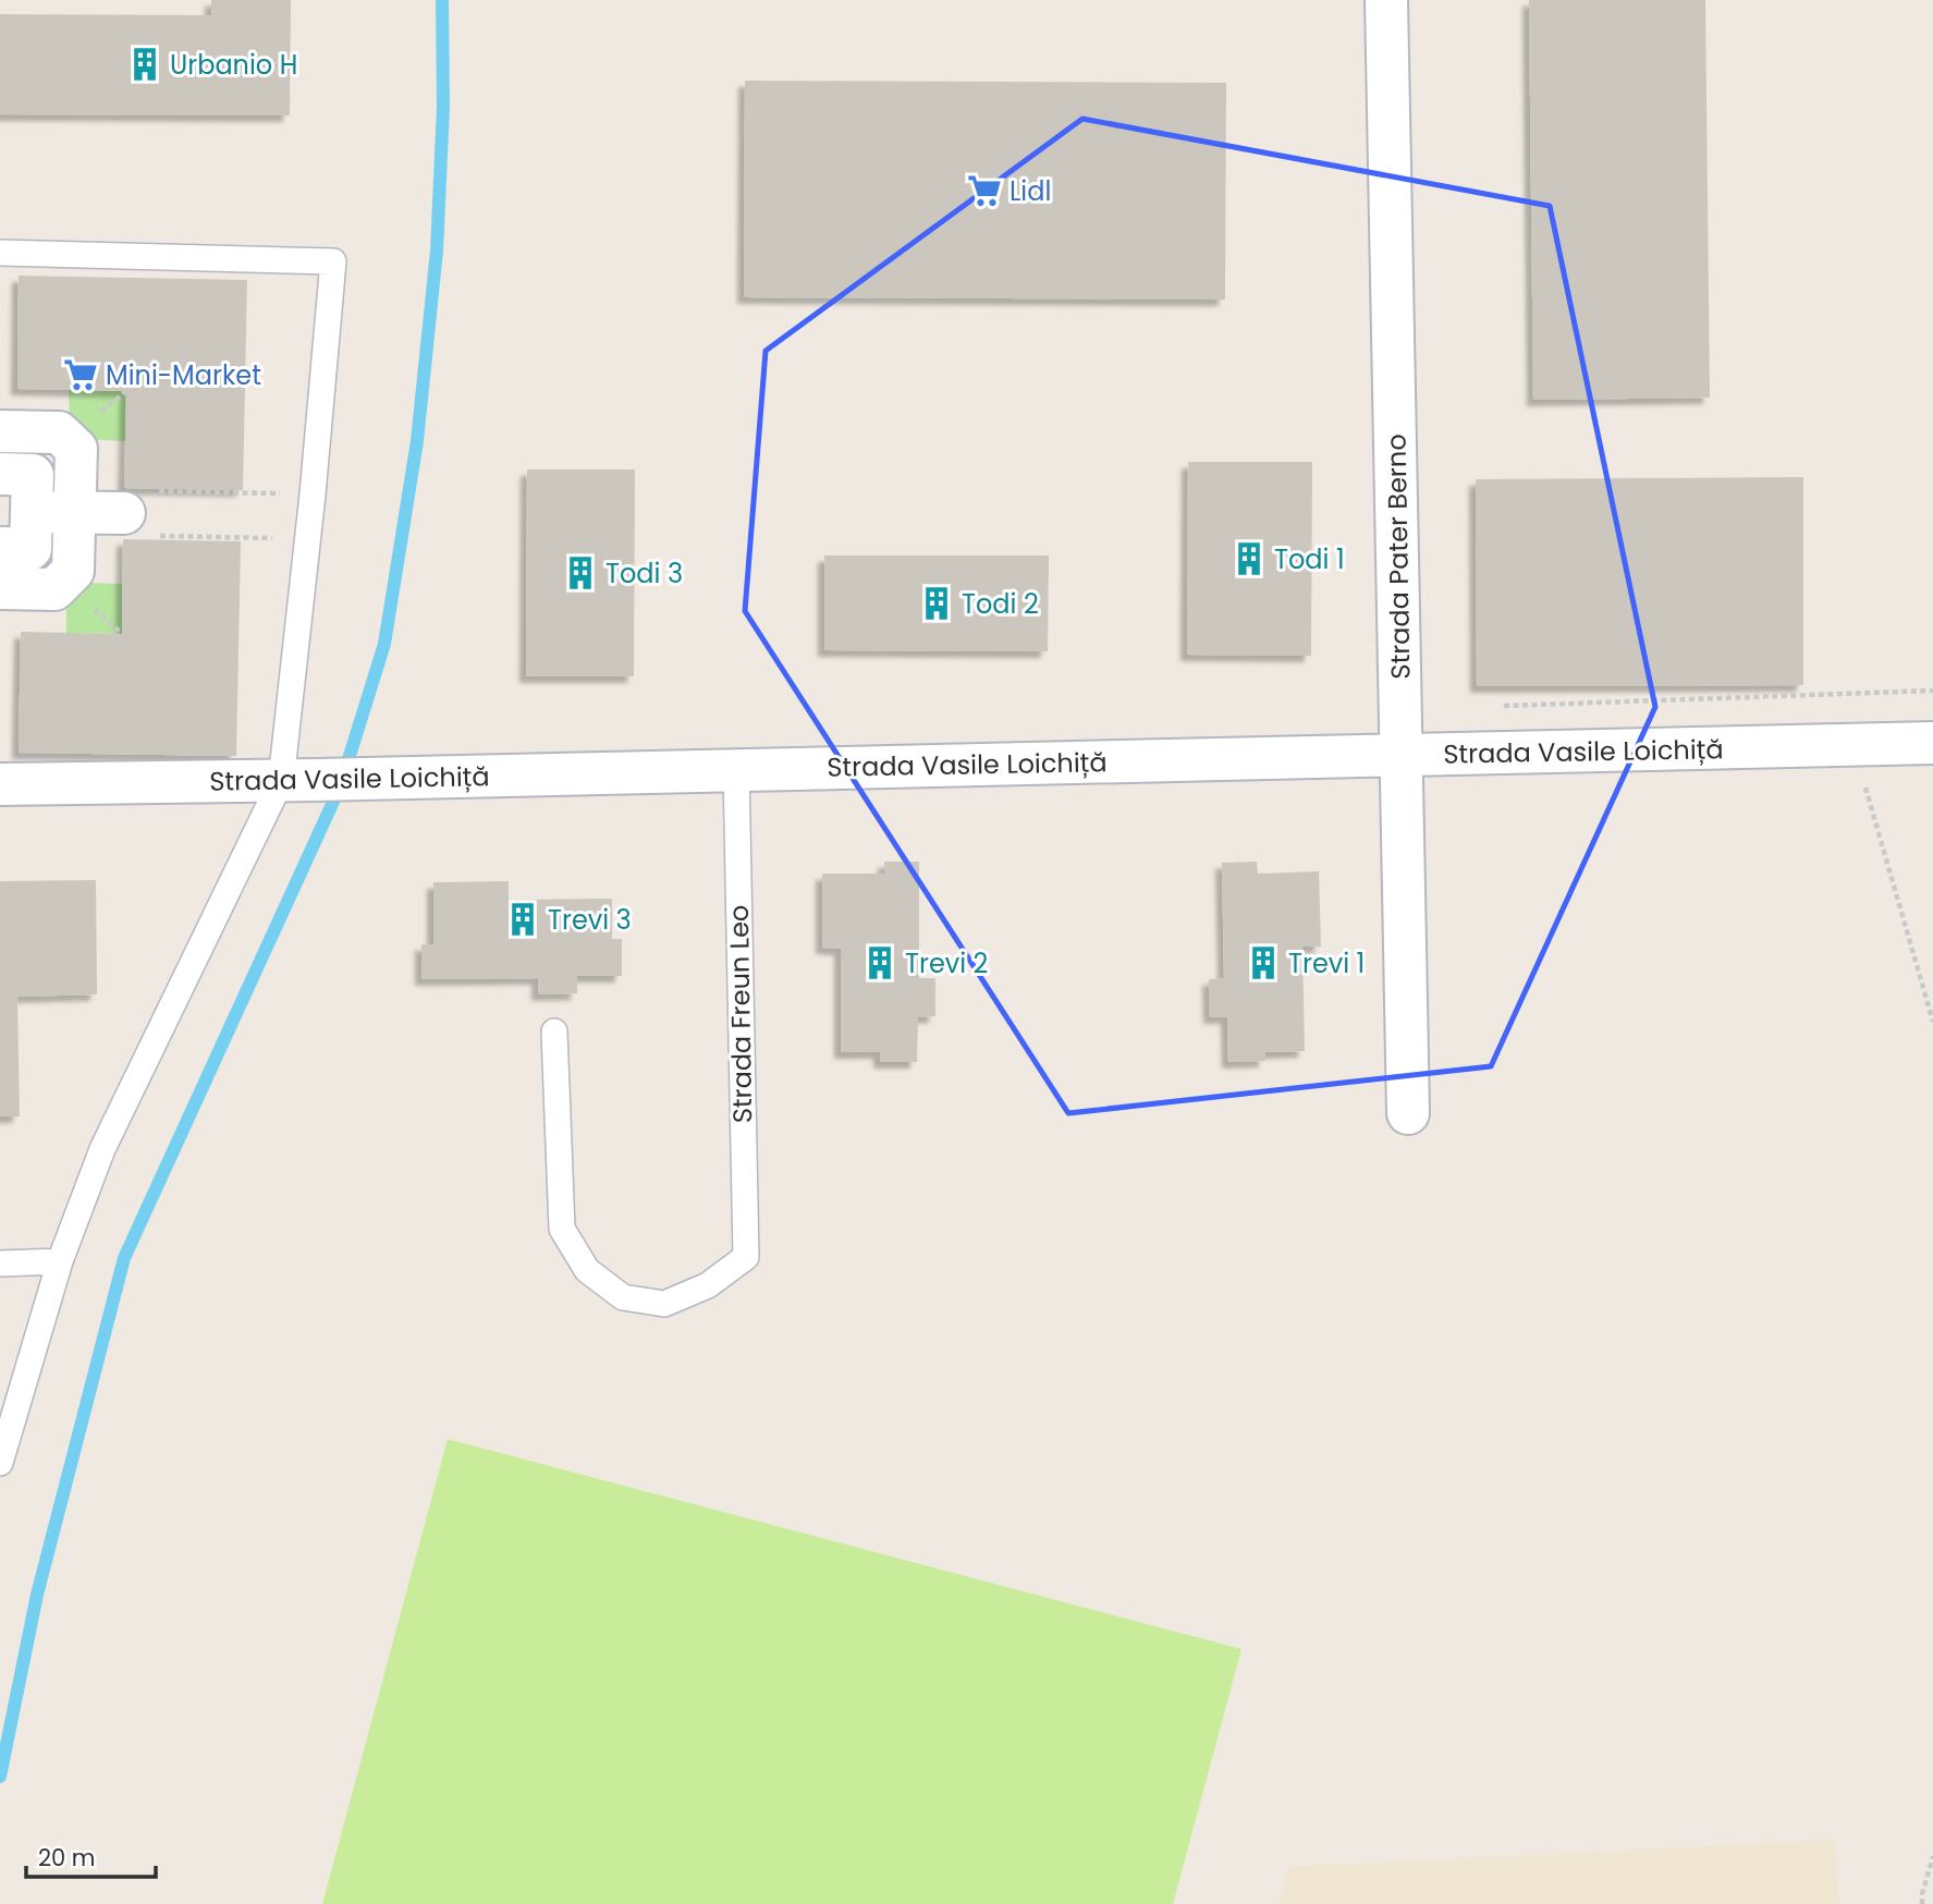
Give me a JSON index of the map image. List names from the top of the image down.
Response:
{
  "streets": {
    "street": ["Strada Pater Berno", "Strada Vasile Loichiță"],
    "lane": ["Strada Freun Leo"]
  },
  "crossings": [
    ["Strada Pater Berno", "Strada Vasile Loichiță"],
    ["Strada Vasile Loichiță", "Strada Freun Leo"]
  ],
  "places": {
    "building": [
      "Urbanio H",
      "Todi 1",
      "Todi 3",
      "Todi 2",
      "Trevi 3",
      "Trevi 2",
      "Trevi 1"
    ],
    "supermarket": ["Lidl", "Mini-Market"]
  },
  "scale_bar": "20 m"
}
